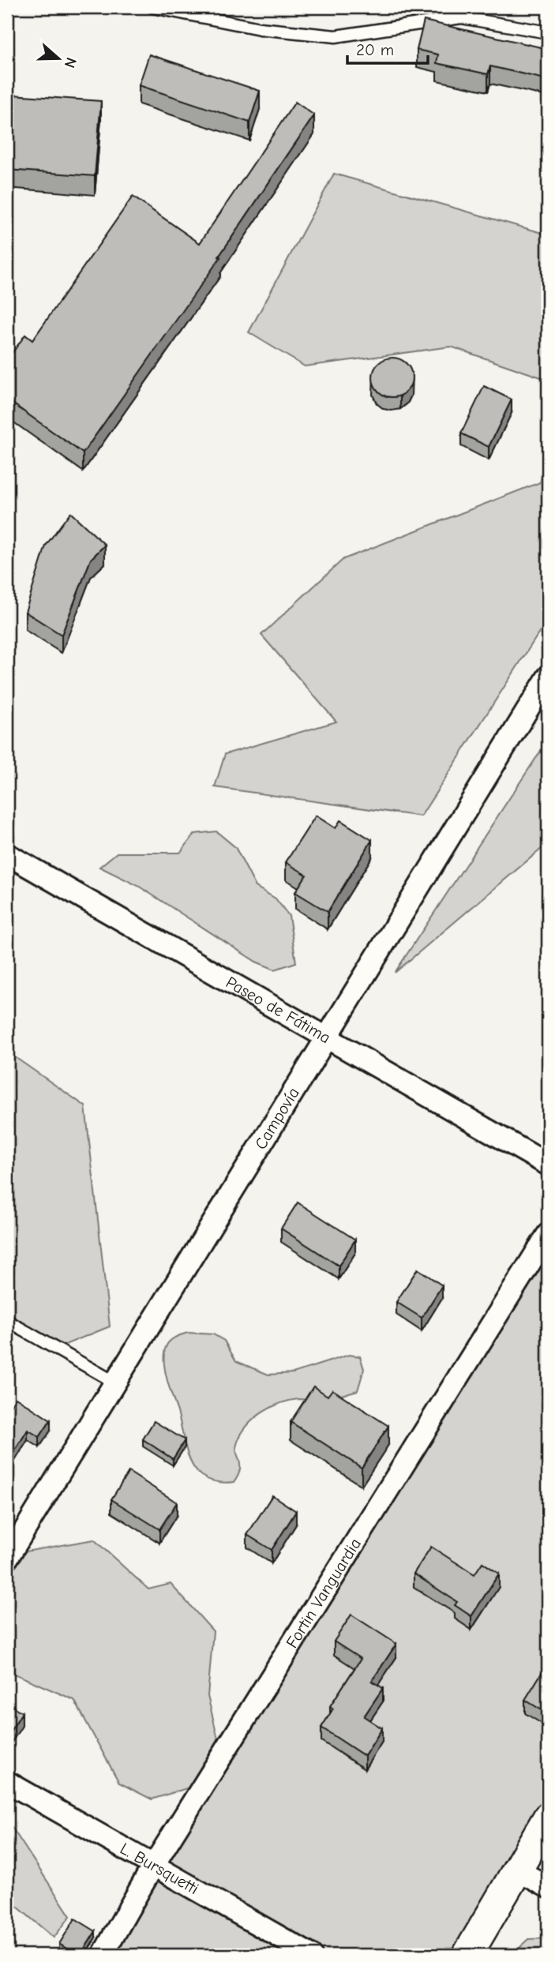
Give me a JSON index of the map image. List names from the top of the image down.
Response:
{
  "streets": {
    "street": [
      "Paseo de Fátima",
      "Campovía",
      "Fortin Vanguardia",
      "L. Bursquetti"
    ]
  },
  "crossings": [
    ["Paseo de Fátima", "Campovía"],
    ["Fortin Vanguardia", "L. Bursquetti"]
  ],
  "scale_bar": "20 m",
  "north": "right"
}
